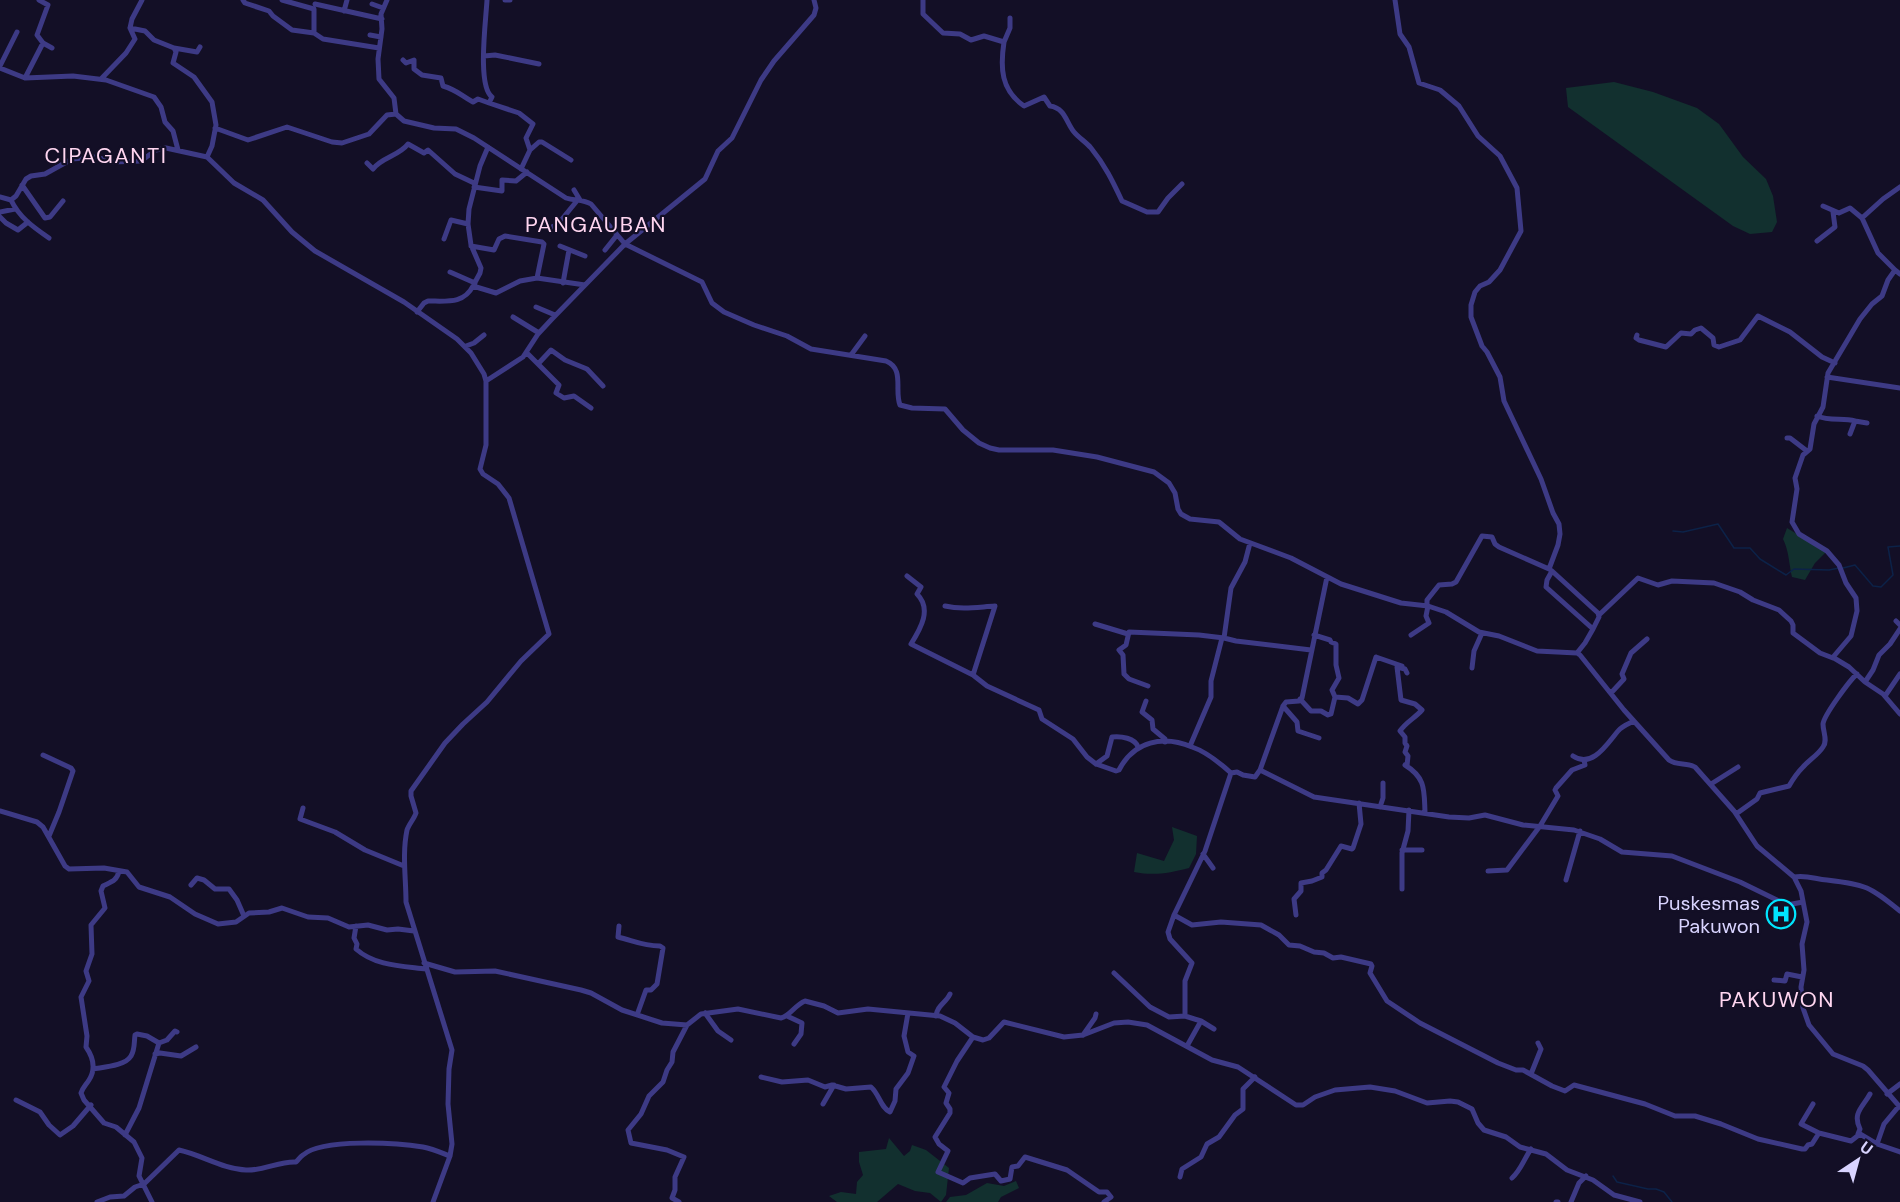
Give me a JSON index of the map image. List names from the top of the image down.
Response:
{
  "districts": ["CIPAGANTI", "PANGAUBAN", "PAKUWON"],
  "places": {
    "hospital": ["Puskesmas Pakuwon"]
  },
  "north": "top right"
}
